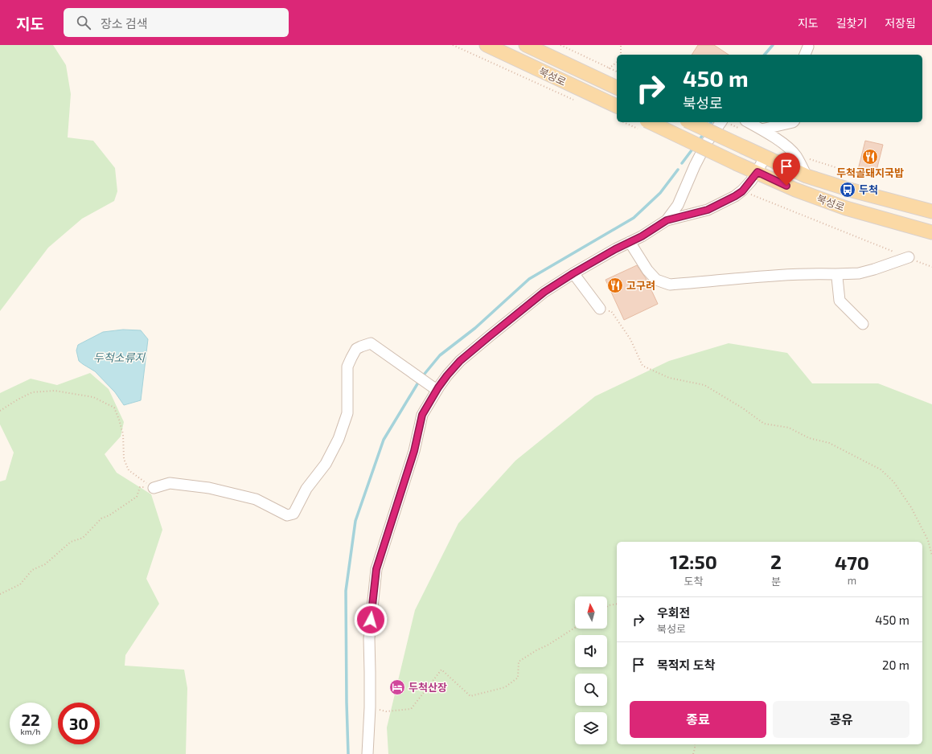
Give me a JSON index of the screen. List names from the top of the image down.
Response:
{
  "streets": {
    "main road": ["북성로"]
  },
  "water": ["두척소류지"],
  "places": {
    "restaurant": ["두척골돼지국밥", "고구려"],
    "bus stop": ["두척"],
    "hotel": ["두척산장"]
  },
  "north": "top",
  "page": {
    "header": "지도",
    "search": "장소 검색",
    "nav": ["지도", "길찾기", "저장됨"],
    "turn": ["450 m", "북성로"],
    "eta": [
      "12:50",
      "도착",
      "2",
      "분",
      "470",
      "m"
    ],
    "list": [
      {
        "name": "우회전",
        "note": "북성로",
        "value": "450 m"
      },
      {
        "name": "목적지 도착",
        "value": "20 m"
      }
    ],
    "buttons": ["종료", "공유"],
    "speed": "22 km/h",
    "limit": "30"
  }
}
